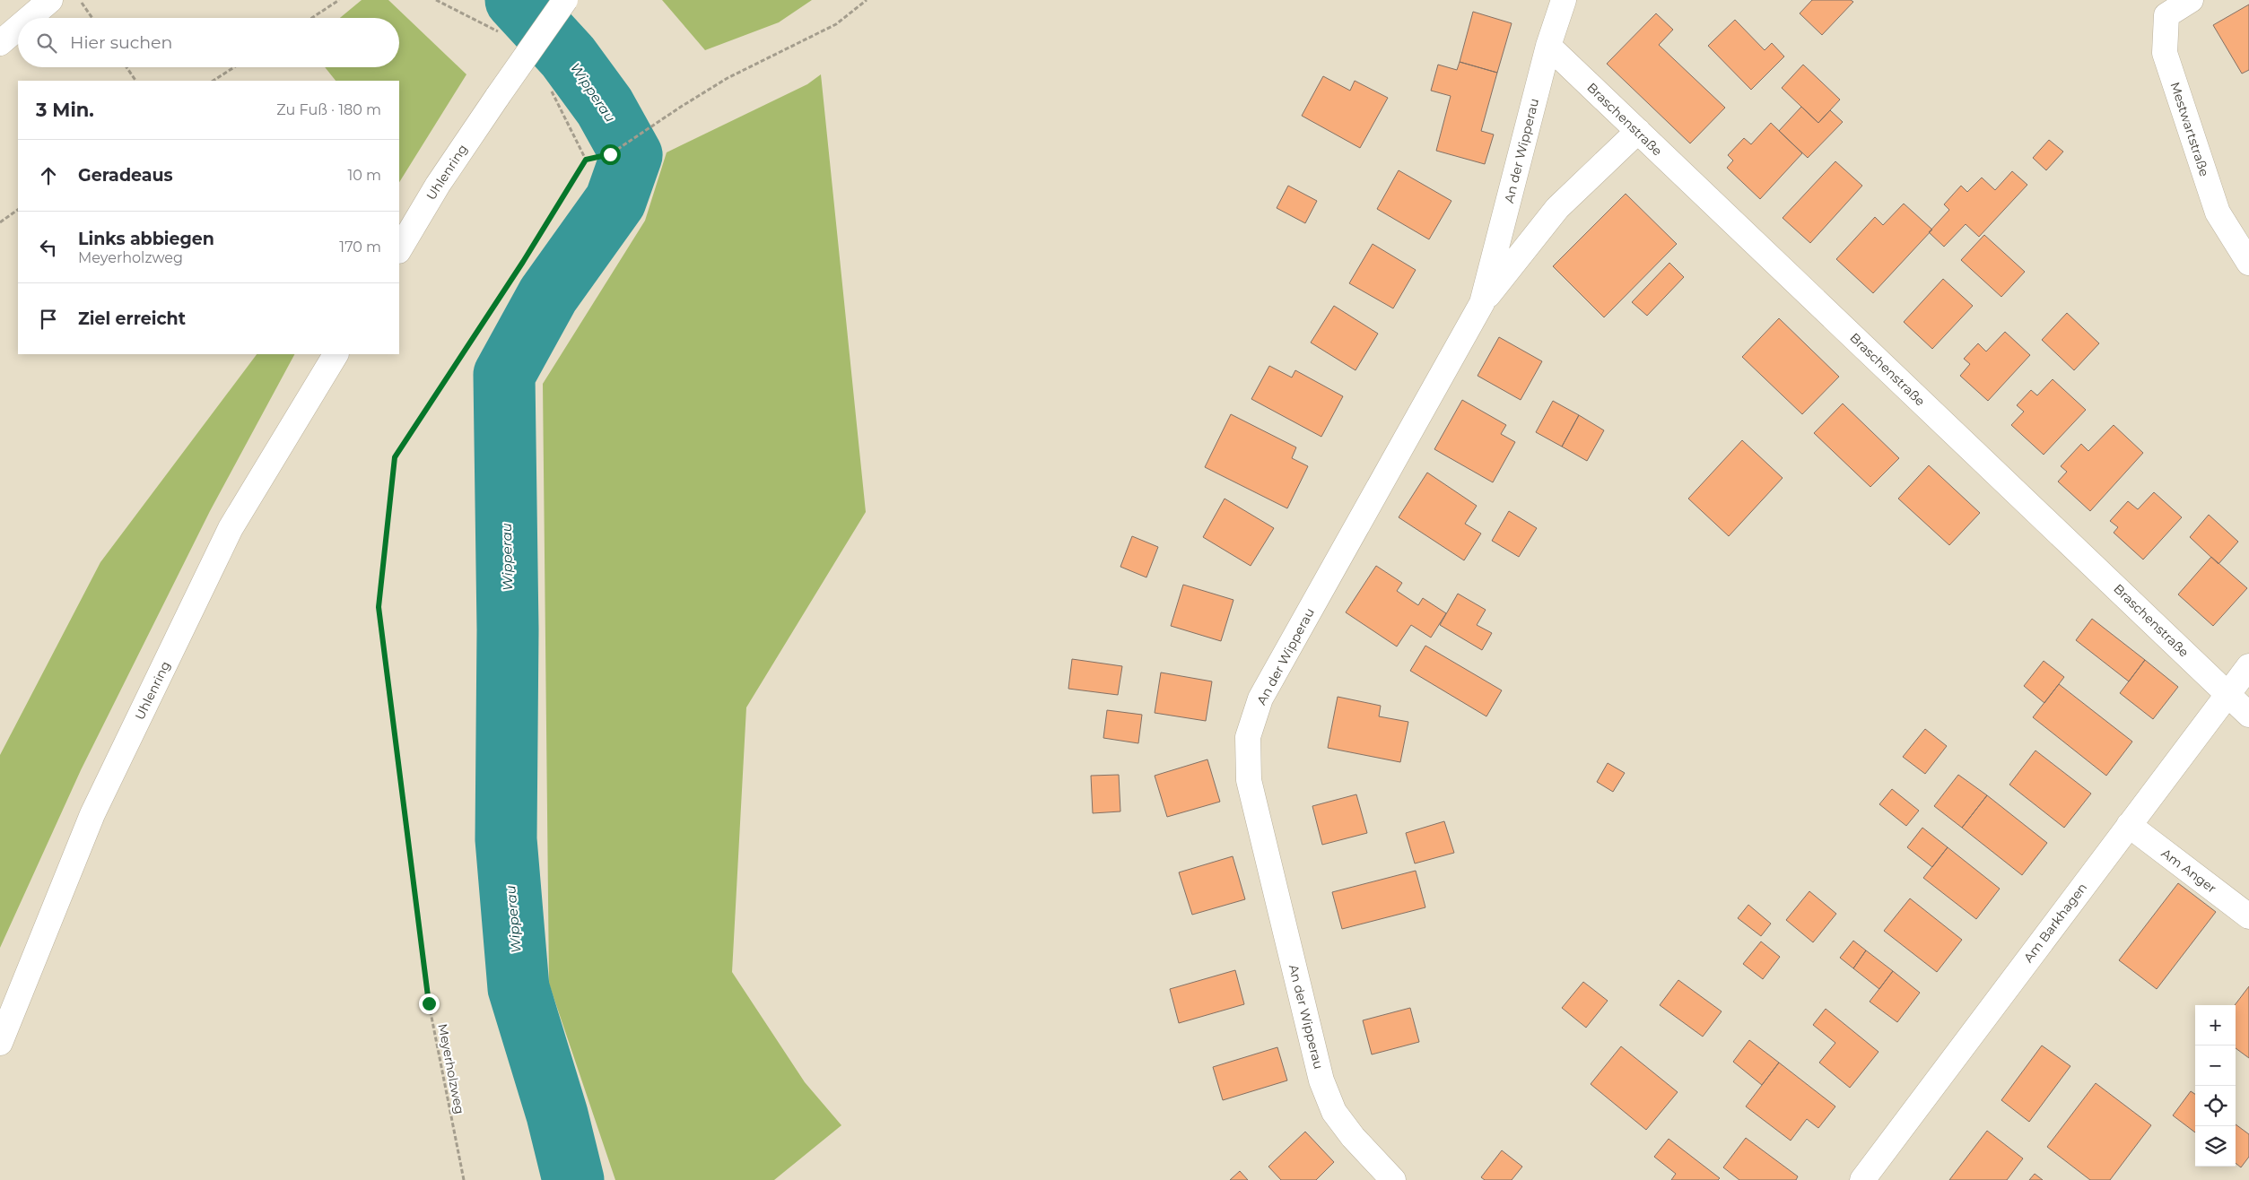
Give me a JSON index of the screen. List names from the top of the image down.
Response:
{
  "streets": {
    "main road": [
      "Braschenstraße",
      "Mestwartstraße",
      "An der Wipperau",
      "Uhlenring",
      "Am Anger",
      "Am Barkhagen"
    ],
    "path": ["Meyerholzweg"]
  },
  "crossings": [
    ["Braschenstraße", "An der Wipperau"],
    ["Braschenstraße", "Am Barkhagen"],
    ["Am Anger", "Am Barkhagen"]
  ],
  "water": ["Wipperau"],
  "page": {
    "search": "Hier suchen",
    "heading": ["3 Min.", "Zu Fuß · 180 m"],
    "list": [
      ["Geradeaus", "10 m"],
      ["Links abbiegen", "Meyerholzweg", "170 m"],
      "Ziel erreicht"
    ],
    "map_buttons": ["+", "−"]
  }
}
